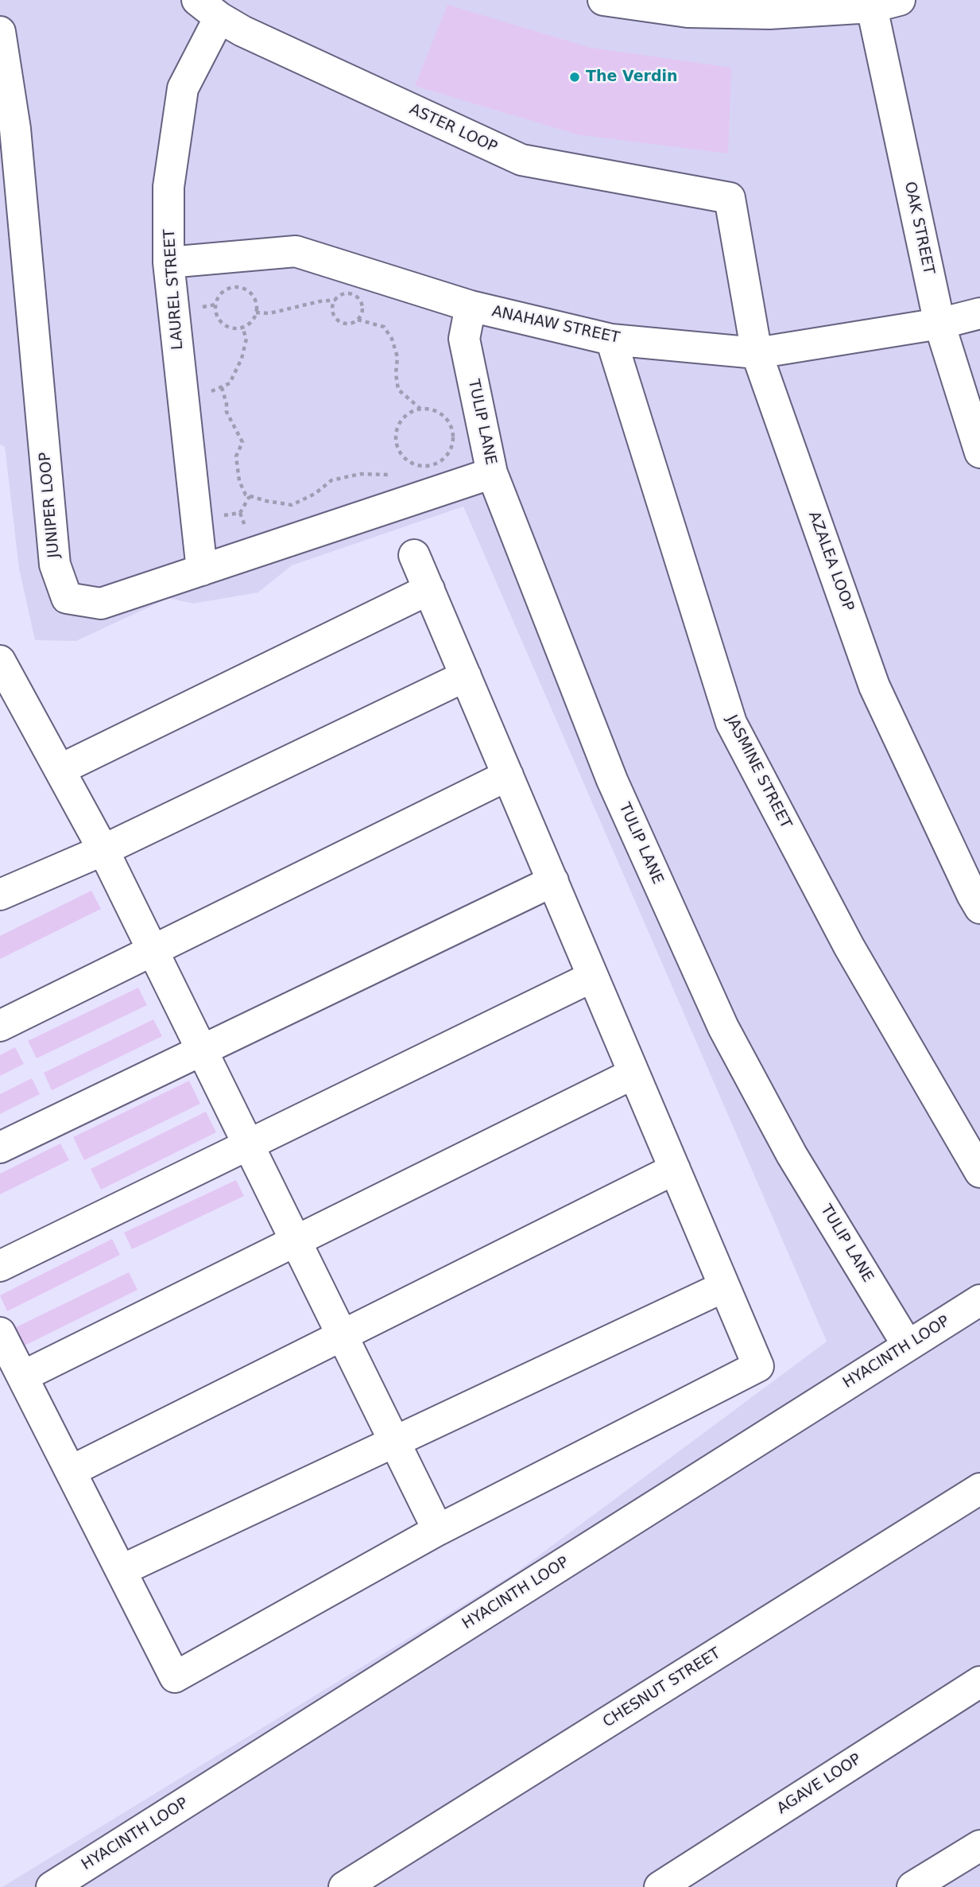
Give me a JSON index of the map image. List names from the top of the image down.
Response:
{
  "streets": {
    "street": [
      "ASTER LOOP",
      "OAK STREET",
      "LAUREL STREET",
      "ANAHAW STREET",
      "TULIP LANE",
      "JUNIPER LOOP",
      "AZALEA LOOP",
      "JASMINE STREET",
      "HYACINTH LOOP",
      "CHESNUT STREET",
      "AGAVE LOOP"
    ]
  },
  "crossings": [
    ["ASTER LOOP", "LAUREL STREET"],
    ["ASTER LOOP", "AZALEA LOOP"],
    ["OAK STREET", "ANAHAW STREET"],
    ["LAUREL STREET", "ANAHAW STREET"],
    ["LAUREL STREET", "JUNIPER LOOP"],
    ["ANAHAW STREET", "TULIP LANE"],
    ["ANAHAW STREET", "AZALEA LOOP"],
    ["ANAHAW STREET", "JASMINE STREET"],
    ["TULIP LANE", "JUNIPER LOOP"],
    ["TULIP LANE", "HYACINTH LOOP"]
  ],
  "places": ["The Verdin"]
}
